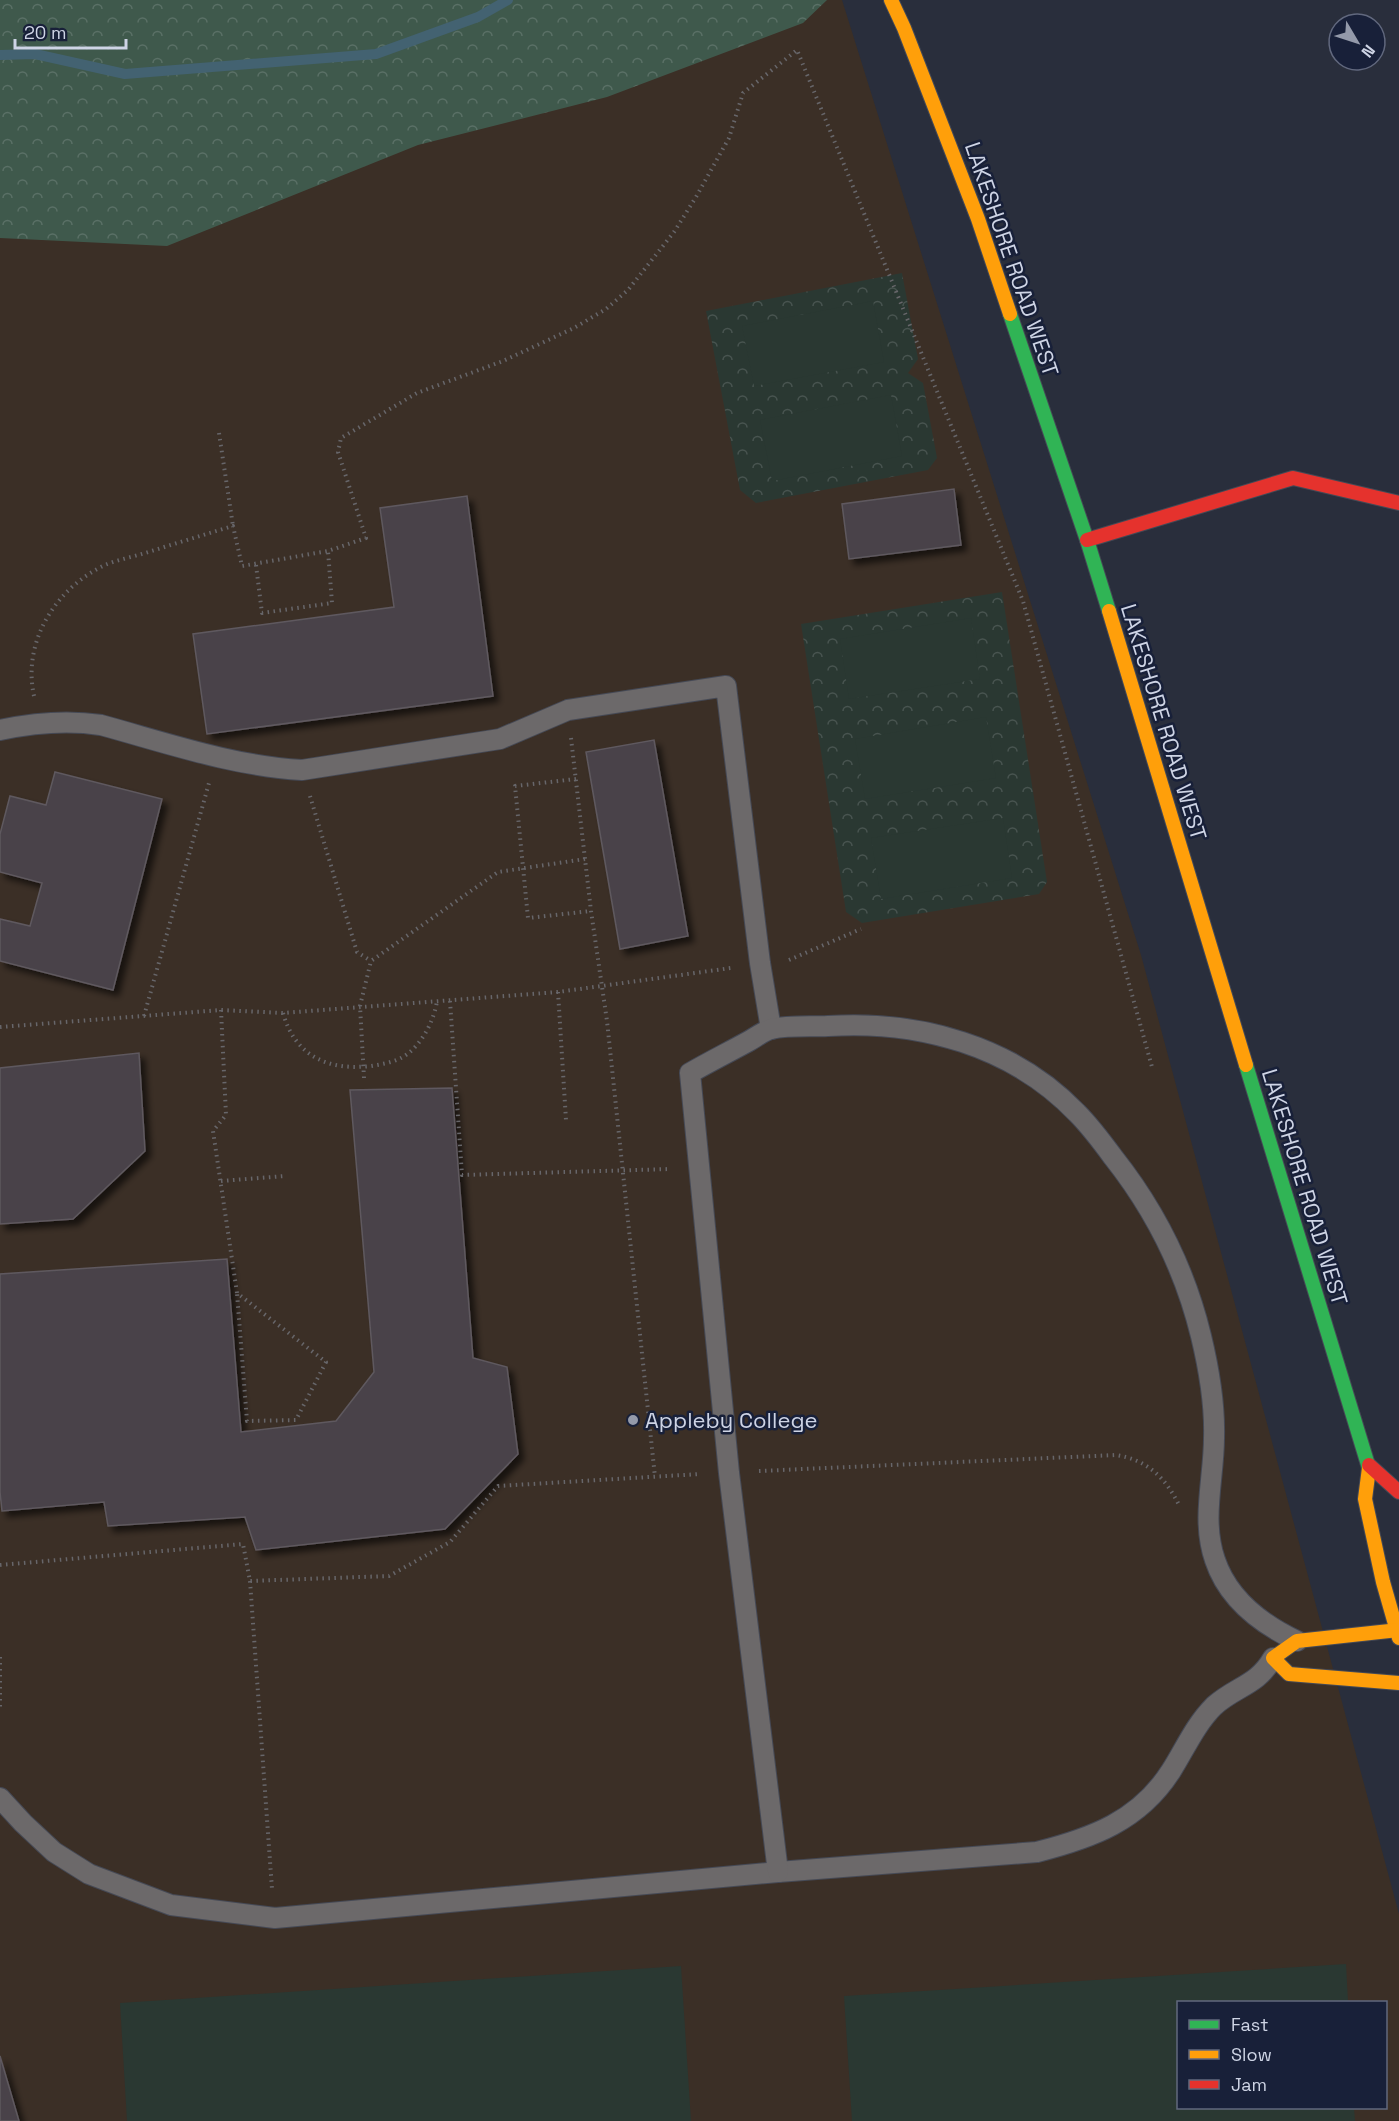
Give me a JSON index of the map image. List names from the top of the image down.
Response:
{
  "streets": {
    "main road": ["LAKESHORE ROAD WEST"]
  },
  "places": ["Appleby College"],
  "legend": ["Fast", "Slow", "Jam"],
  "scale_bar": "20 m",
  "north": "bottom right"
}
